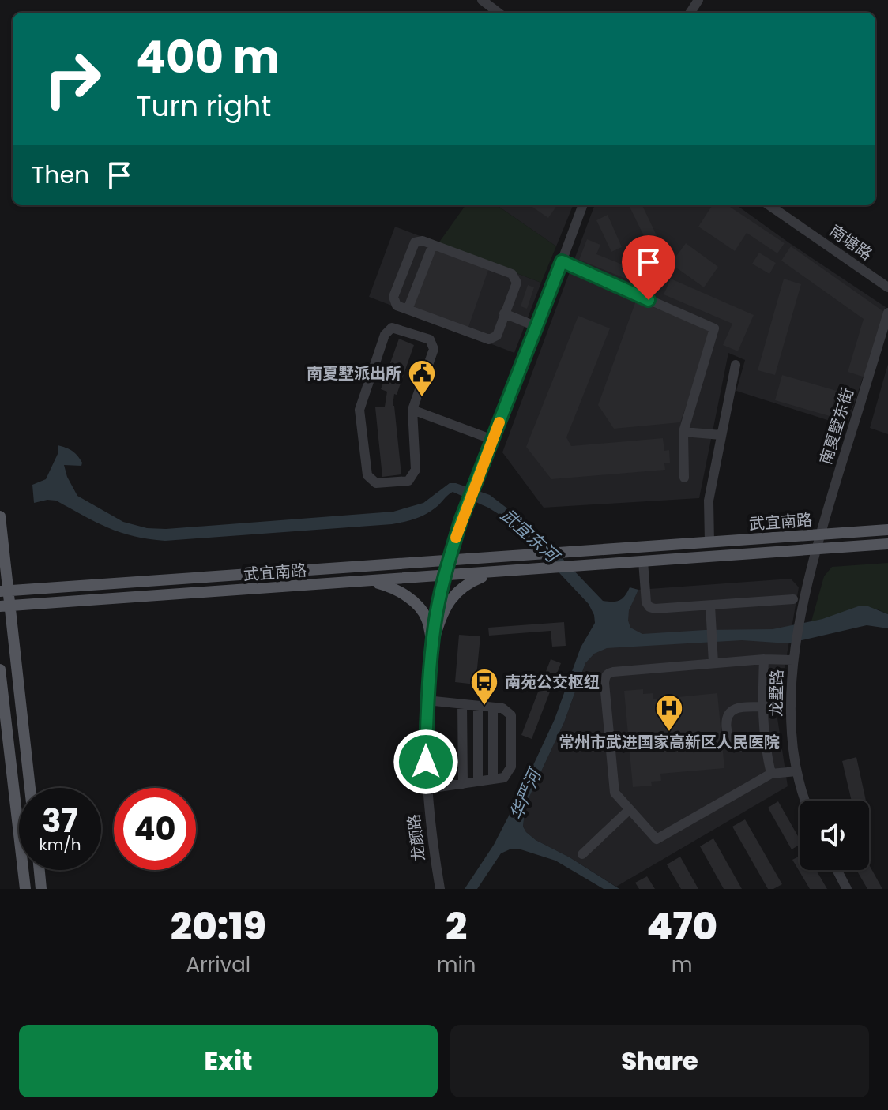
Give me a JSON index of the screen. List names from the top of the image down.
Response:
{
  "streets": {
    "main road": ["武宜南路"],
    "street": [
      "南塘路",
      "南夏墅东街",
      "龙墅路",
      "龙颜路"
    ]
  },
  "crossings": [
    ["南夏墅东街", "武宜南路"],
    ["南夏墅东街", "龙墅路"],
    ["武宜南路", "龙墅路"],
    ["武宜南路", "龙颜路"]
  ],
  "water": ["武宜东河", "华严河"],
  "places": {
    "public building": ["南夏墅派出所"],
    "bus stop": ["南苑公交枢纽"],
    "hospital": ["常州市武进国家高新区人民医院"]
  },
  "page": {
    "turn": ["400 m", "Turn right"],
    "then": "Then",
    "speed": "37 km/h",
    "limit": "40",
    "eta": [
      "20:19",
      "Arrival",
      "2",
      "min",
      "470",
      "m"
    ],
    "buttons": ["Exit", "Share"]
  }
}
